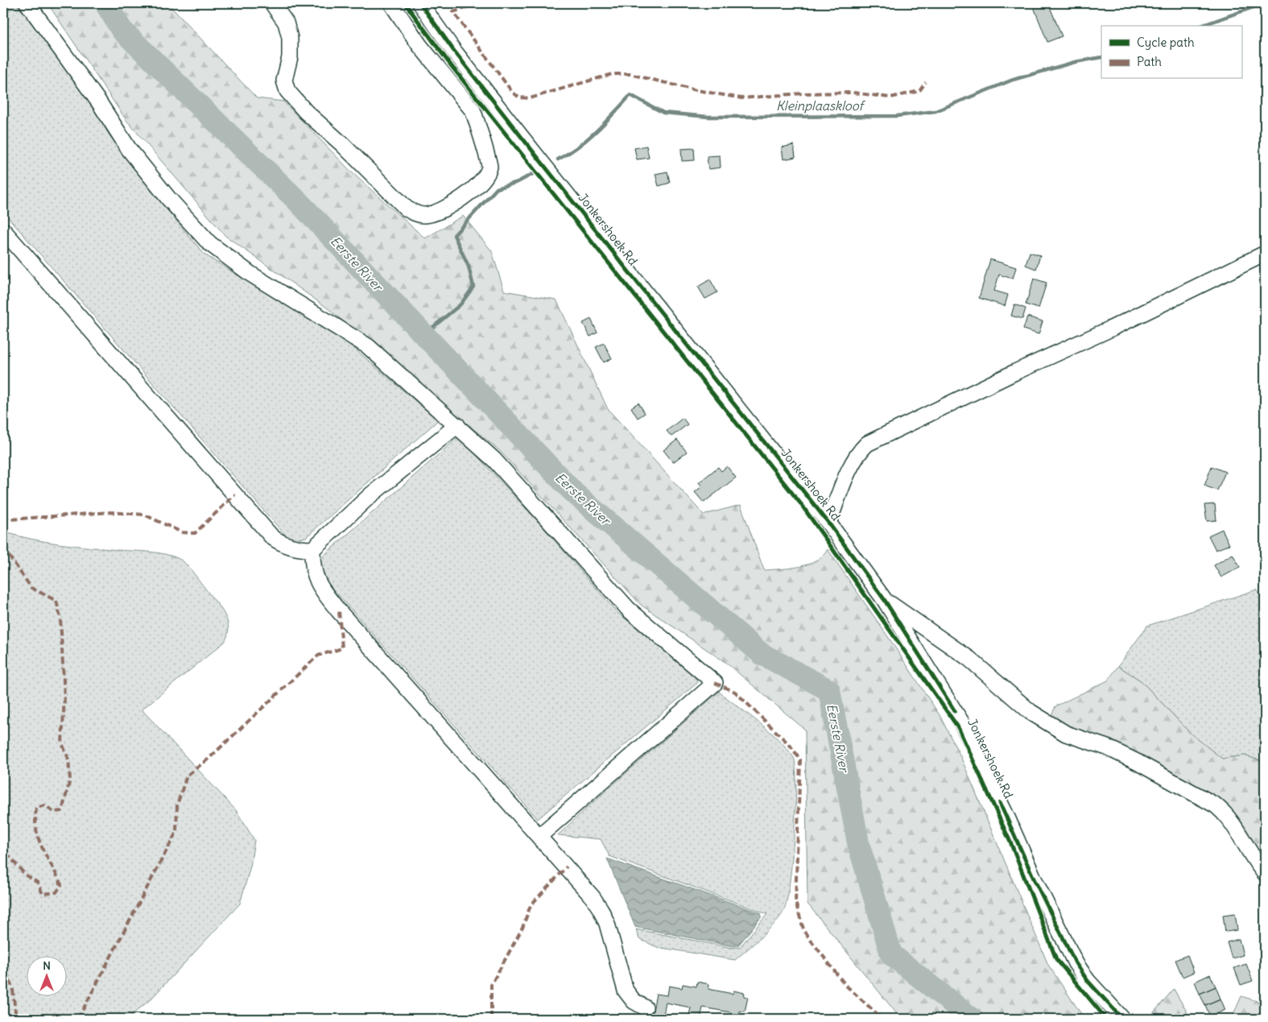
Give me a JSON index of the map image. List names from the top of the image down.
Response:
{
  "streets": {
    "street": ["Jonkershoek Rd"]
  },
  "water": ["Kleinplaaskloof", "Eerste River"],
  "legend": ["Cycle path", "Path"],
  "north": "top"
}
